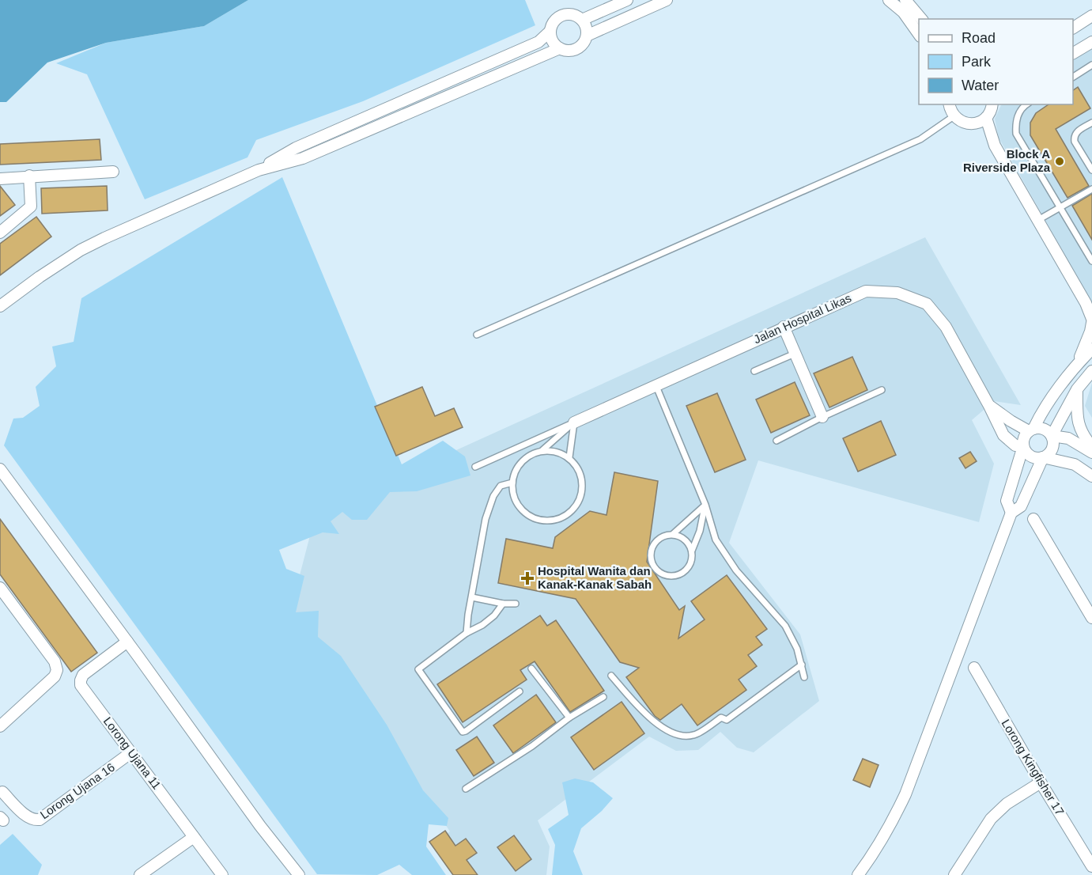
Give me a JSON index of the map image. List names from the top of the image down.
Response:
{
  "streets": {
    "street": [
      "Jalan Hospital Likas",
      "Lorong Ujana 11",
      "Lorong Kingfisher 17",
      "Lorong Ujana 16"
    ]
  },
  "crossings": [
    ["Lorong Ujana 11", "Lorong Ujana 16"]
  ],
  "places": {
    "other": ["Block A Riverside Plaza"],
    "health": ["Hospital Wanita dan Kanak-Kanak Sabah"]
  },
  "legend": ["Road", "Park", "Water"]
}
